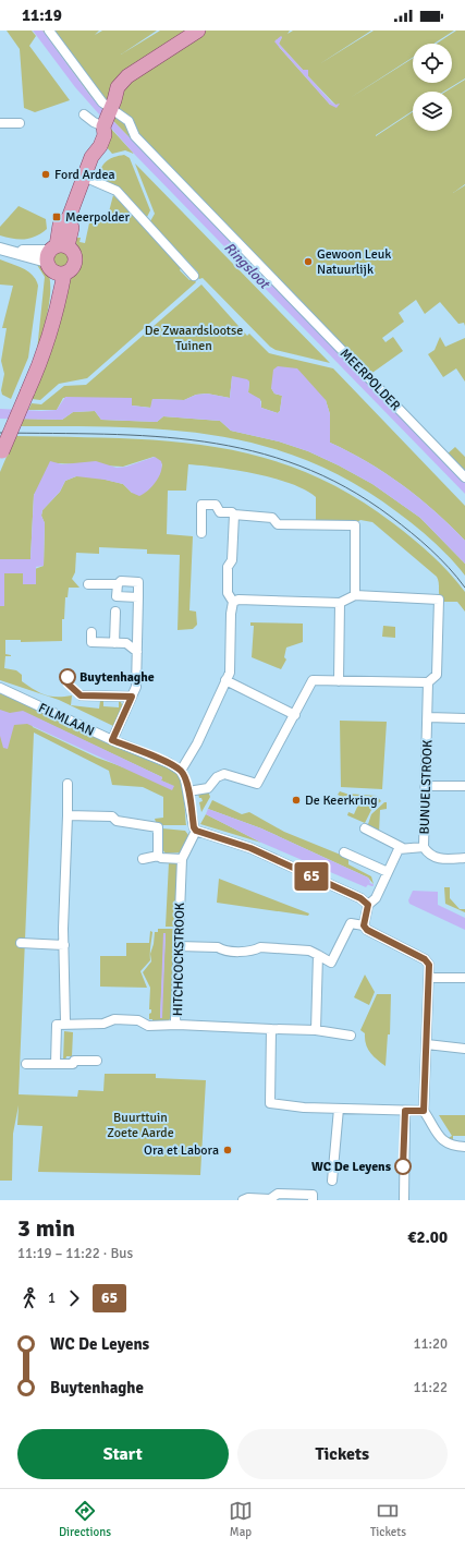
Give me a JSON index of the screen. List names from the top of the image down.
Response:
{
  "streets": {
    "street": [
      "MEERPOLDER",
      "FILMLAAN",
      "BUNUELSTROOK",
      "HITCHCOCKSTROOK"
    ]
  },
  "water": ["Ringsloot"],
  "parks": ["De Zwaardslootse Tuinen", "Buurttuin Zoete Aarde"],
  "places": {
    "other": [
      "Ford Ardea",
      "Gewoon Leuk Natuurlijk",
      "Buytenhaghe",
      "De Keerkring",
      "Ora et Labora",
      "WC De Leyens"
    ],
    "transit": ["Meerpolder"]
  },
  "lines": ["bus line 65"],
  "page": {
    "status": "11:19",
    "on_map": "65",
    "heading": ["3 min", "11:19 – 11:22 · Bus", "€2.00"],
    "legs": ["1", "65"],
    "list": [
      {
        "name": "WC De Leyens",
        "value": "11:20"
      },
      {
        "name": "Buytenhaghe",
        "value": "11:22"
      }
    ],
    "buttons": ["Start", "Tickets"],
    "tabs": ["Directions", "Map", "Tickets"]
  }
}
